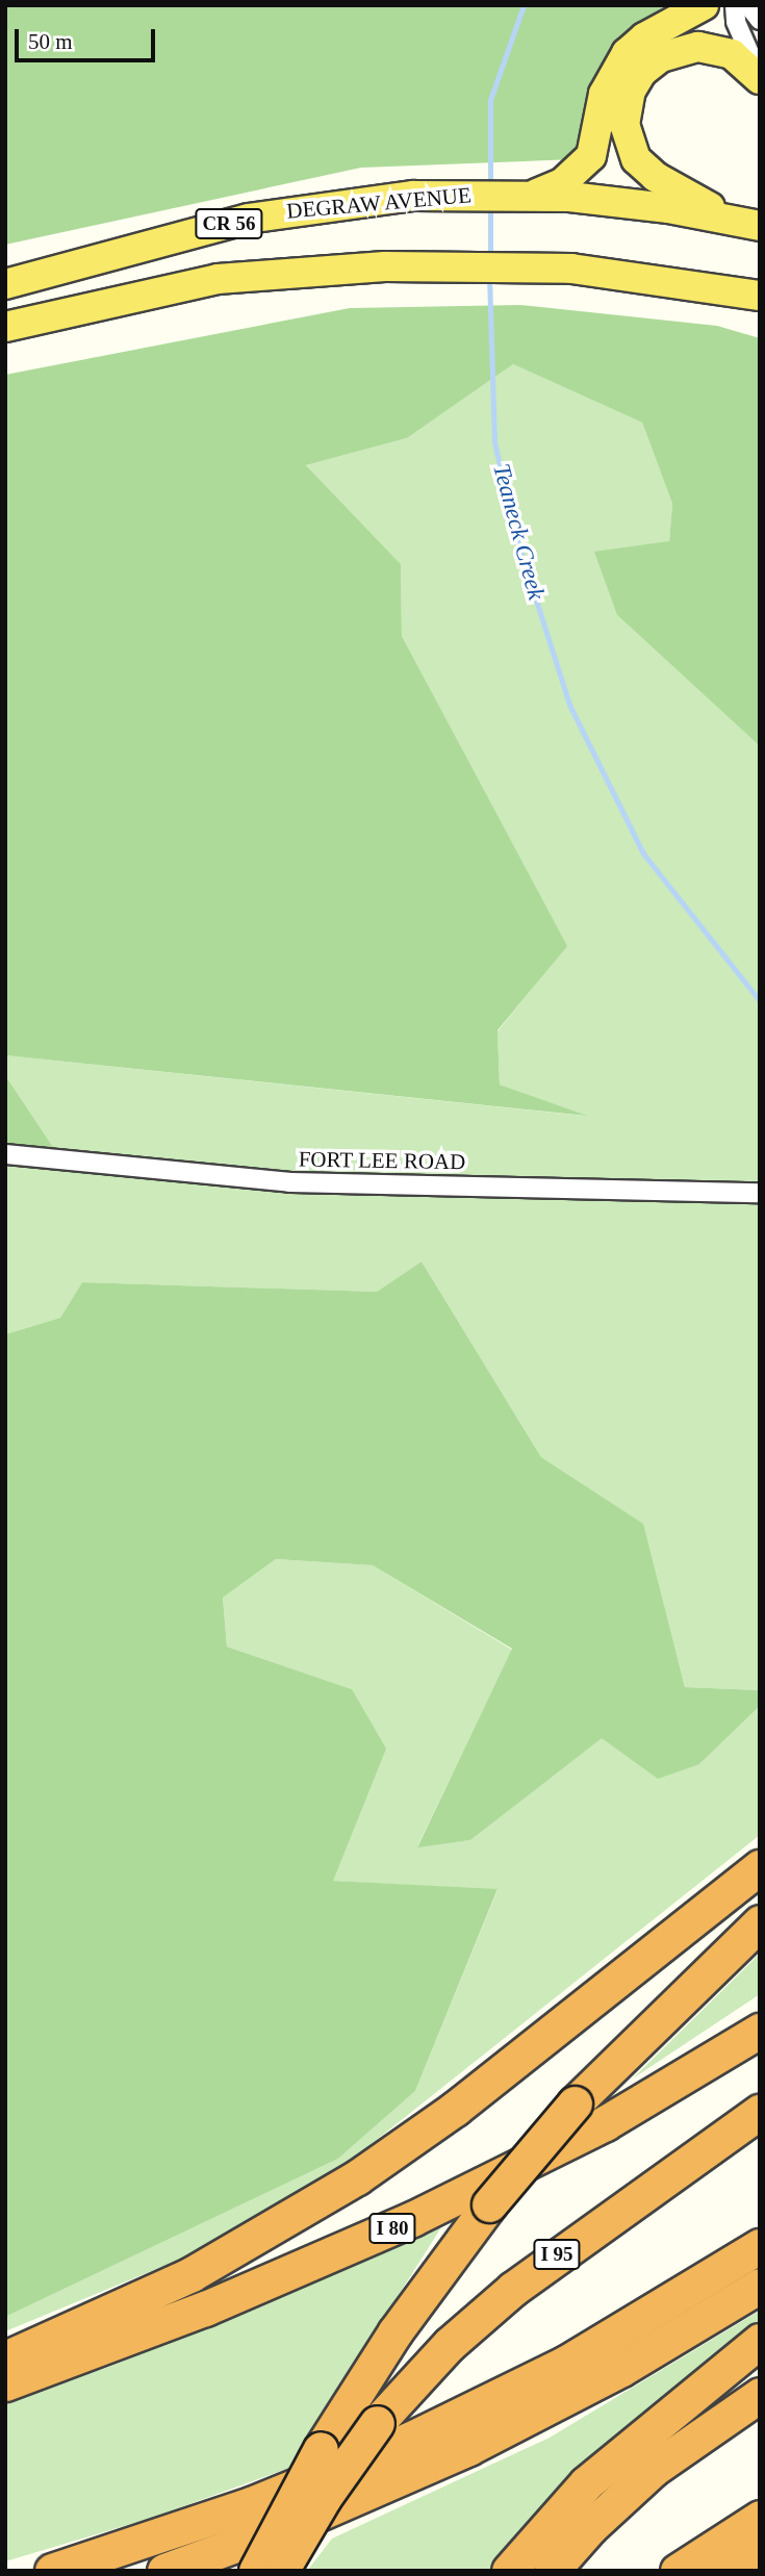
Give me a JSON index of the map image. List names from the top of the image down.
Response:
{
  "streets": {
    "highway": ["I 80", "I 95"],
    "main road": ["DEGRAW AVENUE", "CR 56"],
    "street": ["FORT LEE ROAD"]
  },
  "water": ["Teaneck Creek"],
  "scale_bar": "50 m"
}
